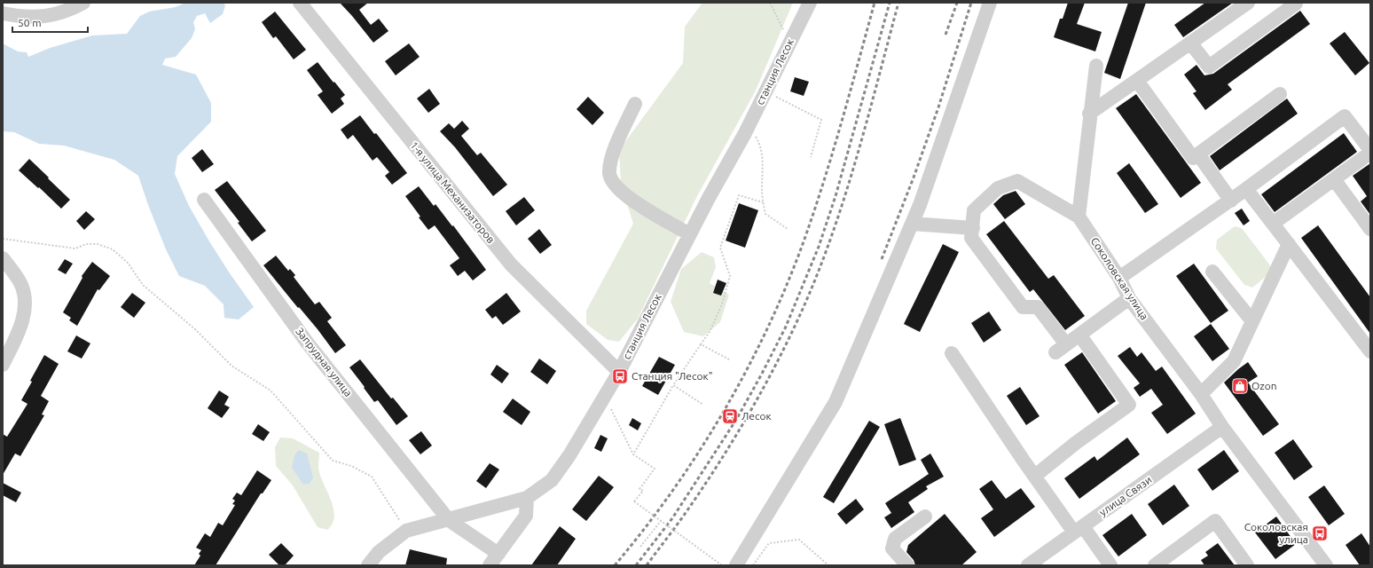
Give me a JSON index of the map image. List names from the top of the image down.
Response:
{
  "streets": {
    "street": [
      "станция Лесок",
      "1-я улица Механизаторов",
      "Соколовская улица",
      "Запрудная улица",
      "улица Связи"
    ]
  },
  "crossings": [
    ["станция Лесок", "1-я улица Механизаторов"],
    ["станция Лесок", "Запрудная улица"],
    ["Соколовская улица", "улица Связи"]
  ],
  "places": {
    "bus stop": ["Станция \"Лесок\"", "Соколовская улица"],
    "shop": ["Ozon"],
    "station": ["Лесок"]
  },
  "scale_bar": "50 m"
}
